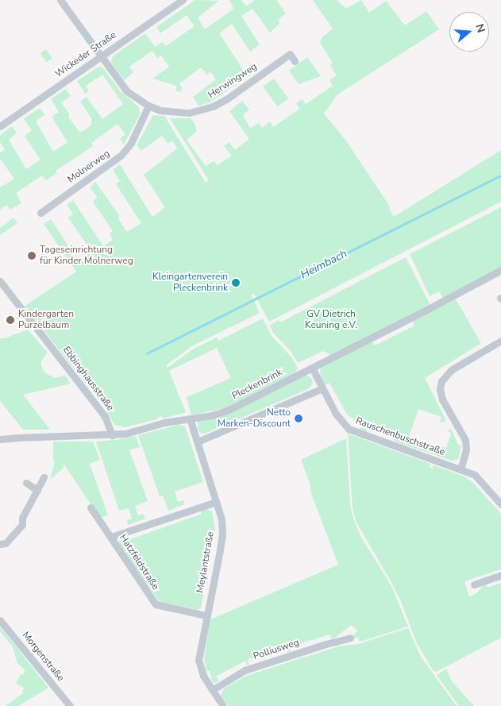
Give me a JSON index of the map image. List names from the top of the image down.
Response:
{
  "streets": {
    "street": [
      "Wickeder Straße",
      "Herwingweg",
      "Molnerweg",
      "Ebbinghausstraße",
      "Pleckenbrink",
      "Rauschenbuschstraße",
      "Hatzfeldstraße",
      "Meylantstraße",
      "Polliusweg",
      "Morgenstraße"
    ]
  },
  "crossings": [
    ["Wickeder Straße", "Herwingweg"],
    ["Herwingweg", "Molnerweg"],
    ["Ebbinghausstraße", "Pleckenbrink"],
    ["Pleckenbrink", "Rauschenbuschstraße"],
    ["Pleckenbrink", "Meylantstraße"],
    ["Hatzfeldstraße", "Meylantstraße"],
    ["Meylantstraße", "Polliusweg"]
  ],
  "water": ["Heimbach"],
  "parks": ["GV Dietrich Keuning e.V."],
  "places": [
    "Tageseinrichtung für Kinder Molnerweg",
    "Kleingartenverein Pleckenbrink",
    "Kindergarten Purzelbaum",
    "Netto Marken-Discount"
  ],
  "north": "right"
}
